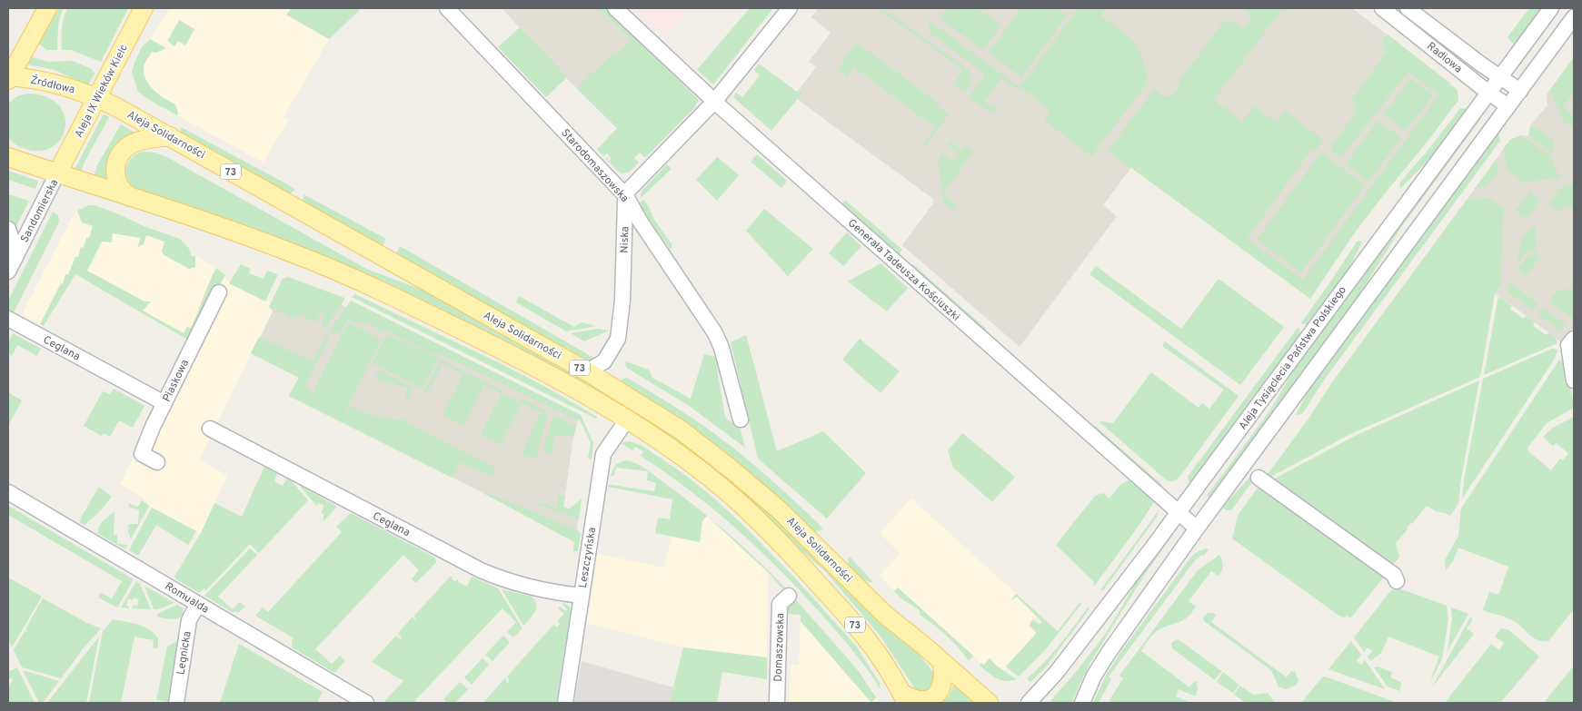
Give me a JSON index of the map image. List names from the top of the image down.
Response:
{
  "streets": {
    "main road": [
      "Źródłowa",
      "Aleja IX Wieków Kielc",
      "Aleja Solidarności",
      "73"
    ],
    "street": [
      "Radiowa",
      "Starodomaszowska",
      "Sandomierska",
      "Niska",
      "Generała Tadeusza Kościuszki",
      "Ceglana",
      "Aleja Tysiąclecia Państwa Polskiego",
      "Piaskowa",
      "Leszczyńska",
      "Romualda",
      "Domaszowska",
      "Legnicka"
    ]
  },
  "crossings": [
    ["Radiowa", "Aleja Tysiąclecia Państwa Polskiego"],
    ["Źródłowa", "Aleja IX Wieków Kielc"],
    ["Źródłowa", "Aleja Solidarności"],
    ["Aleja IX Wieków Kielc", "Aleja Solidarności"],
    ["Aleja IX Wieków Kielc", "Sandomierska"],
    ["Aleja Solidarności", "Sandomierska"],
    ["Aleja Solidarności", "Niska"],
    ["Aleja Solidarności", "Leszczyńska"],
    ["Starodomaszowska", "Niska"],
    ["Generała Tadeusza Kościuszki", "Aleja Tysiąclecia Państwa Polskiego"],
    ["Ceglana", "Piaskowa"],
    ["Ceglana", "Leszczyńska"],
    ["Romualda", "Legnicka"]
  ]
}
